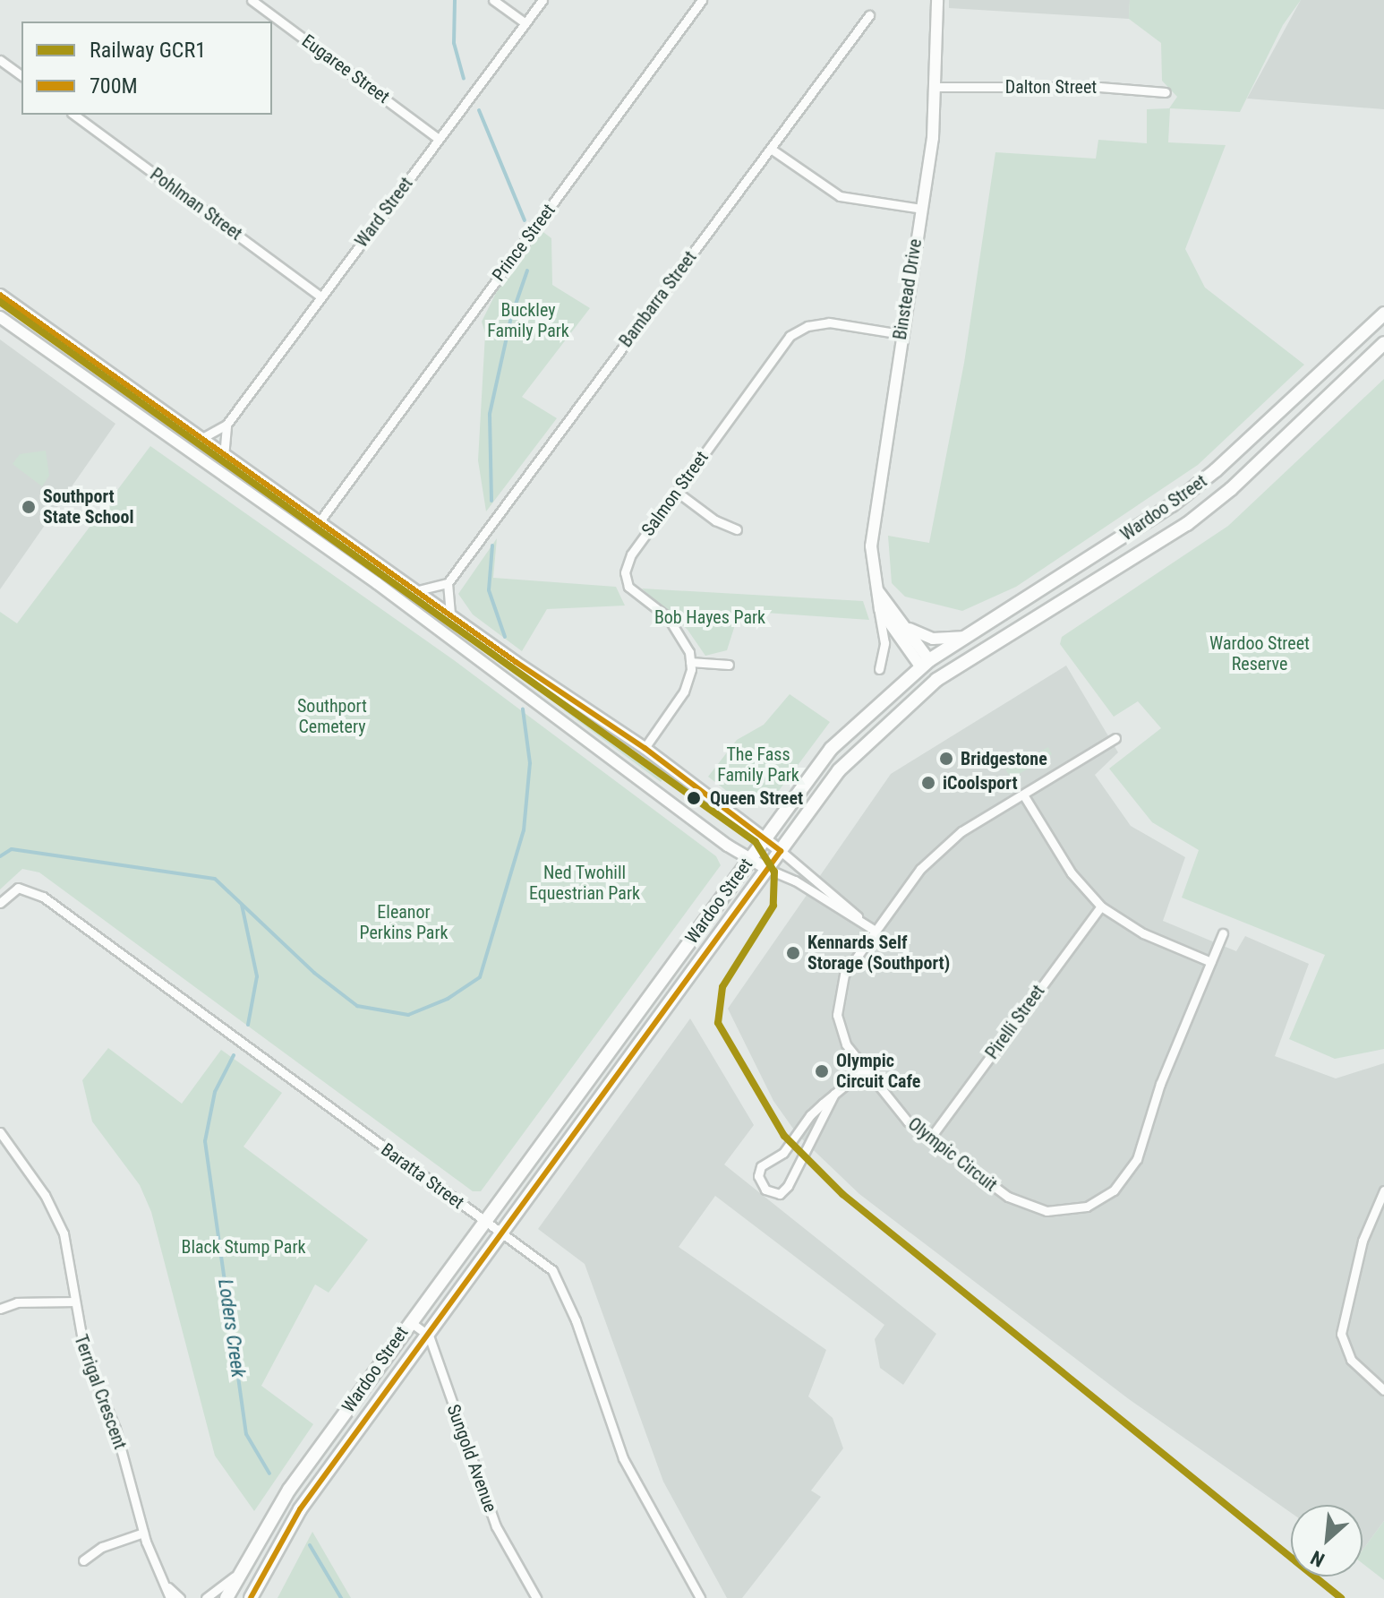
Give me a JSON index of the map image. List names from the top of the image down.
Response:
{
  "streets": {
    "main road": ["Wardoo Street"],
    "street": [
      "Eugaree Street",
      "Dalton Street",
      "Pohlman Street",
      "Ward Street",
      "Prince Street",
      "Binstead Drive",
      "Bambarra Street",
      "Salmon Street",
      "Pirelli Street",
      "Olympic Circuit",
      "Baratta Street",
      "Terrigal Crescent",
      "Sungold Avenue"
    ]
  },
  "crossings": [
    ["Eugaree Street", "Ward Street"],
    ["Dalton Street", "Binstead Drive"],
    ["Pohlman Street", "Ward Street"],
    ["Binstead Drive", "Salmon Street"],
    ["Binstead Drive", "Wardoo Street"],
    ["Wardoo Street", "Baratta Street"],
    ["Wardoo Street", "Sungold Avenue"],
    ["Pirelli Street", "Olympic Circuit"]
  ],
  "water": ["Loders Creek"],
  "parks": [
    "Buckley Family Park",
    "Bob Hayes Park",
    "Wardoo Street Reserve",
    "Southport Cemetery",
    "The Fass Family Park",
    "Ned Twohill Equestrian Park",
    "Eleanor Perkins Park",
    "Black Stump Park"
  ],
  "places": [
    "Southport State School",
    "Bridgestone",
    "iCoolsport",
    "Queen Street",
    "Kennards Self Storage (Southport)",
    "Olympic Circuit Cafe"
  ],
  "lines": ["transit line 700M", "rail line GCR1"],
  "legend": ["Railway GCR1", "700M"],
  "north": "bottom left"
}
